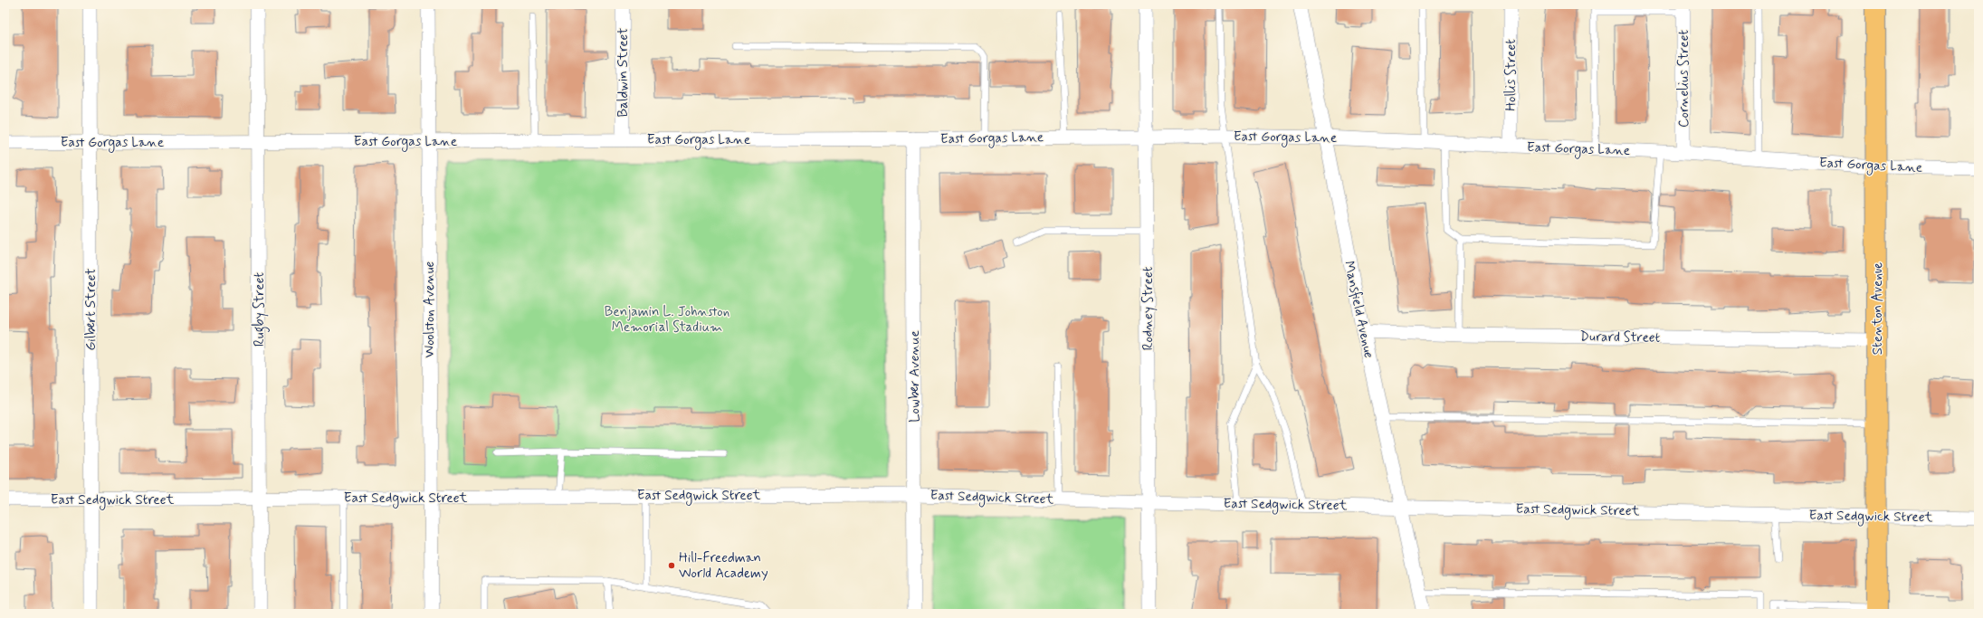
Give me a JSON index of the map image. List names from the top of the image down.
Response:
{
  "streets": {
    "main road": ["Stenton Avenue"],
    "street": [
      "Baldwin Street",
      "Hollis Street",
      "Cornelius Street",
      "East Gorgas Lane",
      "Rodney Street",
      "Gilbert Street",
      "Rugby Street",
      "Woolston Avenue",
      "Mansfield Avenue",
      "Durard Street",
      "Lowber Avenue",
      "East Sedgwick Street"
    ]
  },
  "crossings": [
    ["Baldwin Street", "East Gorgas Lane"],
    ["Hollis Street", "East Gorgas Lane"],
    ["Cornelius Street", "East Gorgas Lane"],
    ["East Gorgas Lane", "Rodney Street"],
    ["East Gorgas Lane", "Stenton Avenue"],
    ["East Gorgas Lane", "Gilbert Street"],
    ["East Gorgas Lane", "Rugby Street"],
    ["East Gorgas Lane", "Woolston Avenue"],
    ["East Gorgas Lane", "Mansfield Avenue"],
    ["East Gorgas Lane", "Lowber Avenue"],
    ["Rodney Street", "East Sedgwick Street"],
    ["Stenton Avenue", "Durard Street"],
    ["Stenton Avenue", "East Sedgwick Street"],
    ["Gilbert Street", "East Sedgwick Street"],
    ["Rugby Street", "East Sedgwick Street"],
    ["Woolston Avenue", "East Sedgwick Street"],
    ["Mansfield Avenue", "Durard Street"],
    ["Mansfield Avenue", "East Sedgwick Street"],
    ["Lowber Avenue", "East Sedgwick Street"]
  ],
  "parks": ["Benjamin L. Johnston Memorial Stadium"],
  "places": ["Hill-Freedman World Academy"]
}
